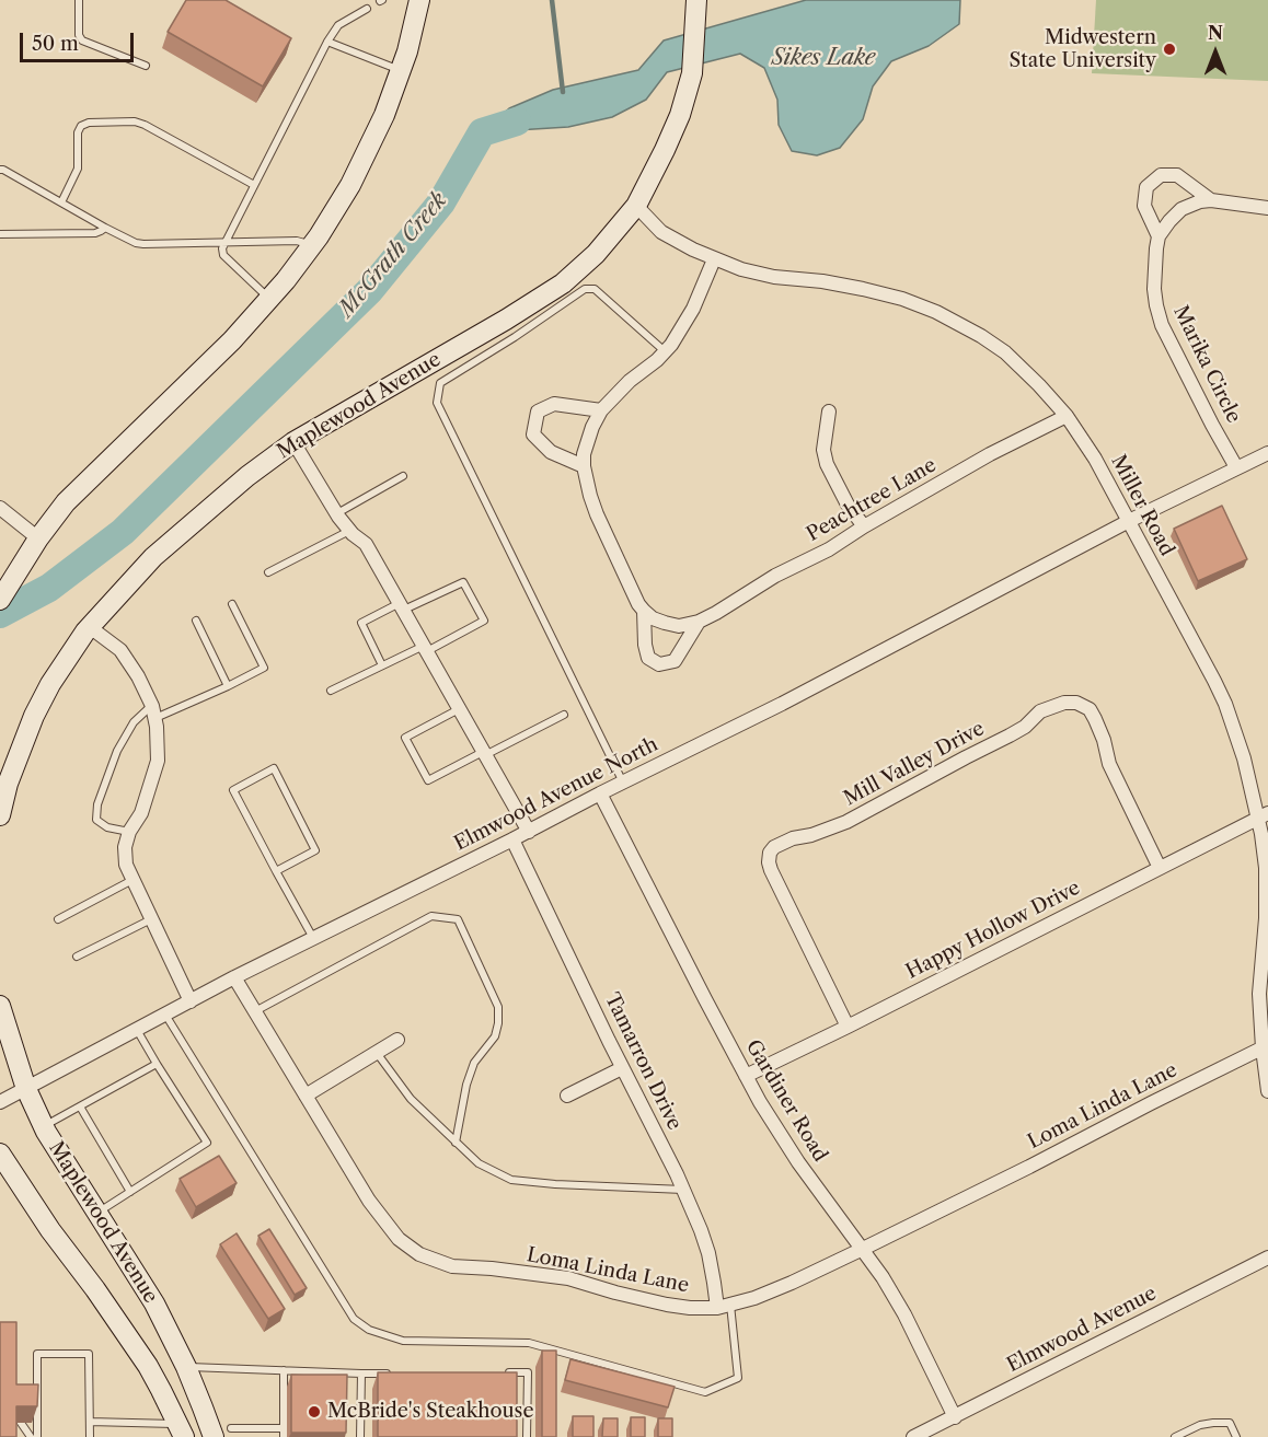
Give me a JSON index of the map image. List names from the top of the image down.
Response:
{
  "streets": {
    "street": [
      "Marika Circle",
      "Maplewood Avenue",
      "Peachtree Lane",
      "Miller Road",
      "Mill Valley Drive",
      "Elmwood Avenue North",
      "Happy Hollow Drive",
      "Tamarron Drive",
      "Gardiner Road",
      "Loma Linda Lane",
      "Elmwood Avenue"
    ]
  },
  "crossings": [
    ["Marika Circle", "Elmwood Avenue North"],
    ["Maplewood Avenue", "Miller Road"],
    ["Maplewood Avenue", "Elmwood Avenue North"],
    ["Peachtree Lane", "Miller Road"],
    ["Miller Road", "Elmwood Avenue North"],
    ["Miller Road", "Happy Hollow Drive"],
    ["Miller Road", "Loma Linda Lane"],
    ["Mill Valley Drive", "Happy Hollow Drive"],
    ["Elmwood Avenue North", "Tamarron Drive"],
    ["Elmwood Avenue North", "Gardiner Road"],
    ["Elmwood Avenue North", "Loma Linda Lane"],
    ["Happy Hollow Drive", "Gardiner Road"],
    ["Tamarron Drive", "Loma Linda Lane"],
    ["Gardiner Road", "Loma Linda Lane"],
    ["Gardiner Road", "Elmwood Avenue"]
  ],
  "water": ["Sikes Lake", "McGrath Creek"],
  "places": ["Midwestern State University", "McBride's Steakhouse"],
  "scale_bar": "50 m",
  "north": "top"
}
